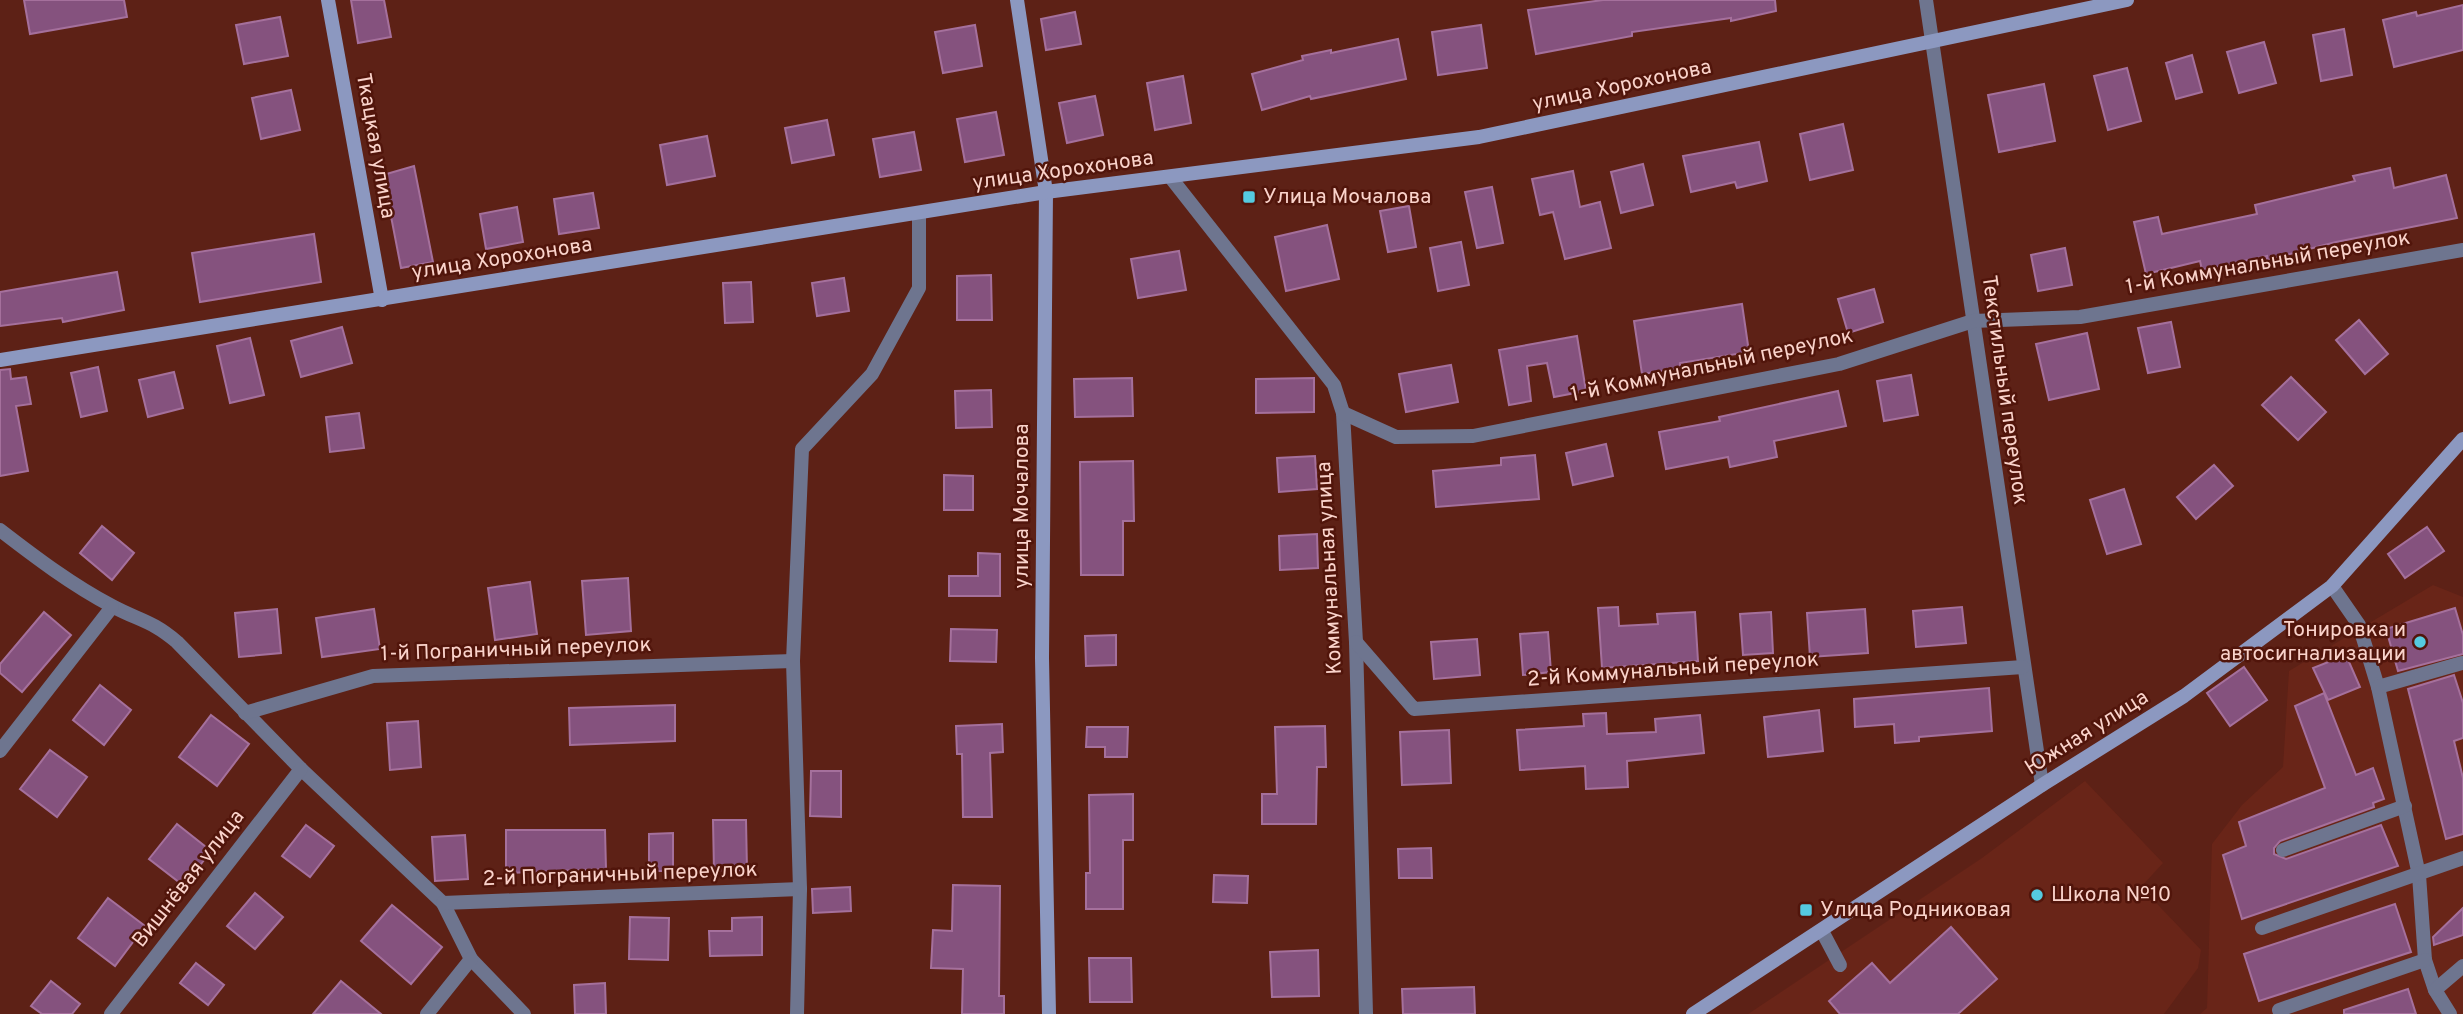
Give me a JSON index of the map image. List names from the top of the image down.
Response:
{
  "streets": {
    "street": [
      "улица Хорохонова",
      "Ткацкая улица",
      "1-й Коммунальный переулок",
      "Текстильный переулок",
      "улица Мочалова",
      "Коммунальная улица",
      "1-й Пограничный переулок",
      "2-й Коммунальный переулок",
      "Южная улица",
      "2-й Пограничный переулок",
      "Вишнёвая улица"
    ]
  },
  "crossings": [
    ["улица Хорохонова", "Ткацкая улица"],
    ["улица Хорохонова", "Текстильный переулок"],
    ["улица Хорохонова", "улица Мочалова"],
    ["улица Хорохонова", "Коммунальная улица"],
    ["1-й Коммунальный переулок", "Текстильный переулок"],
    ["1-й Коммунальный переулок", "Коммунальная улица"],
    ["Текстильный переулок", "2-й Коммунальный переулок"],
    ["Текстильный переулок", "Южная улица"],
    ["Коммунальная улица", "2-й Коммунальный переулок"]
  ],
  "places": {
    "transit": ["Улица Мочалова", "Улица Родниковая"],
    "other": ["Тонировка и автосигнализации", "Школа №10"]
  }
}
